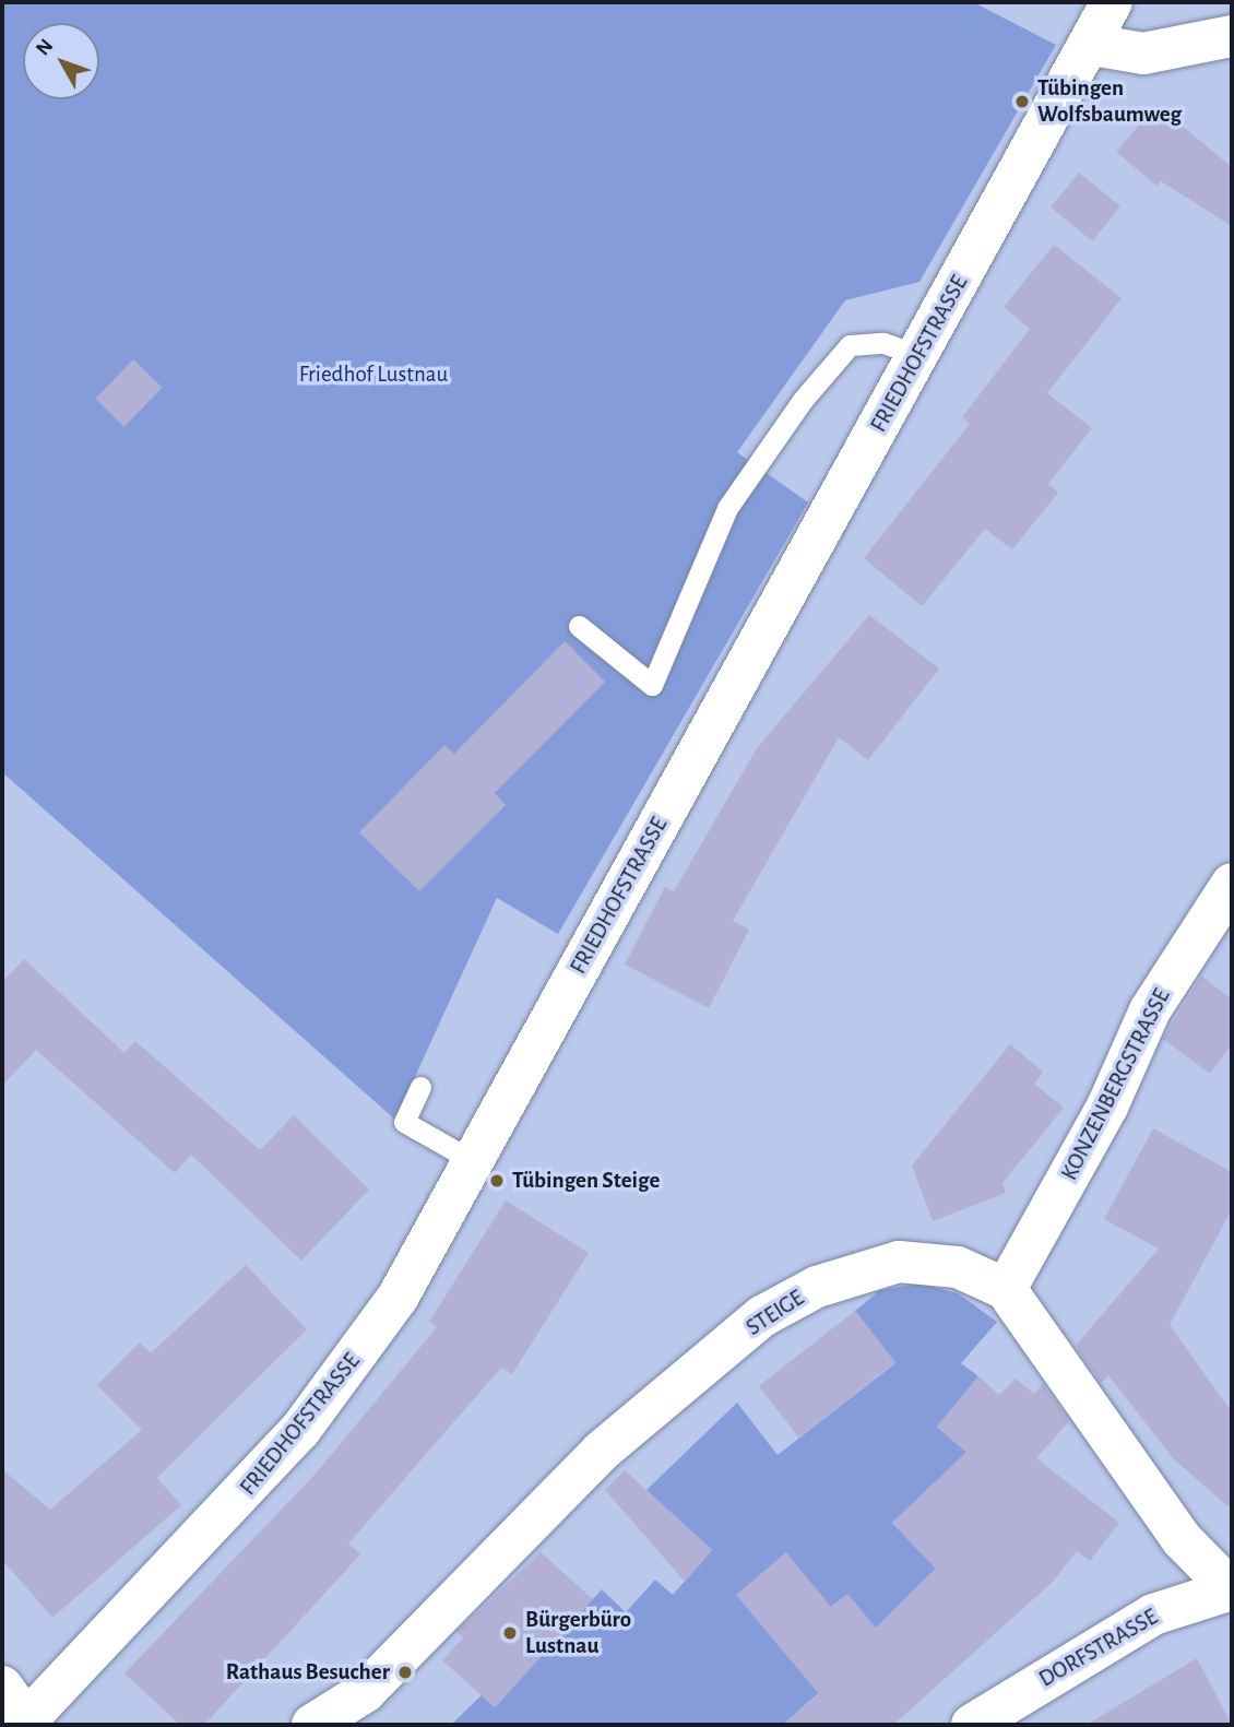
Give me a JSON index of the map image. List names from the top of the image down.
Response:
{
  "streets": {
    "street": [
      "FRIEDHOFSTRASSE",
      "KONZENBERGSTRASSE",
      "STEIGE",
      "DORFSTRASSE"
    ]
  },
  "crossings": [
    ["KONZENBERGSTRASSE", "STEIGE"],
    ["STEIGE", "DORFSTRASSE"]
  ],
  "parks": ["Friedhof Lustnau"],
  "places": [
    "Tübingen Wolfsbaumweg",
    "Tübingen Steige",
    "Bürgerbüro Lustnau",
    "Rathaus Besucher"
  ],
  "north": "top left"
}
